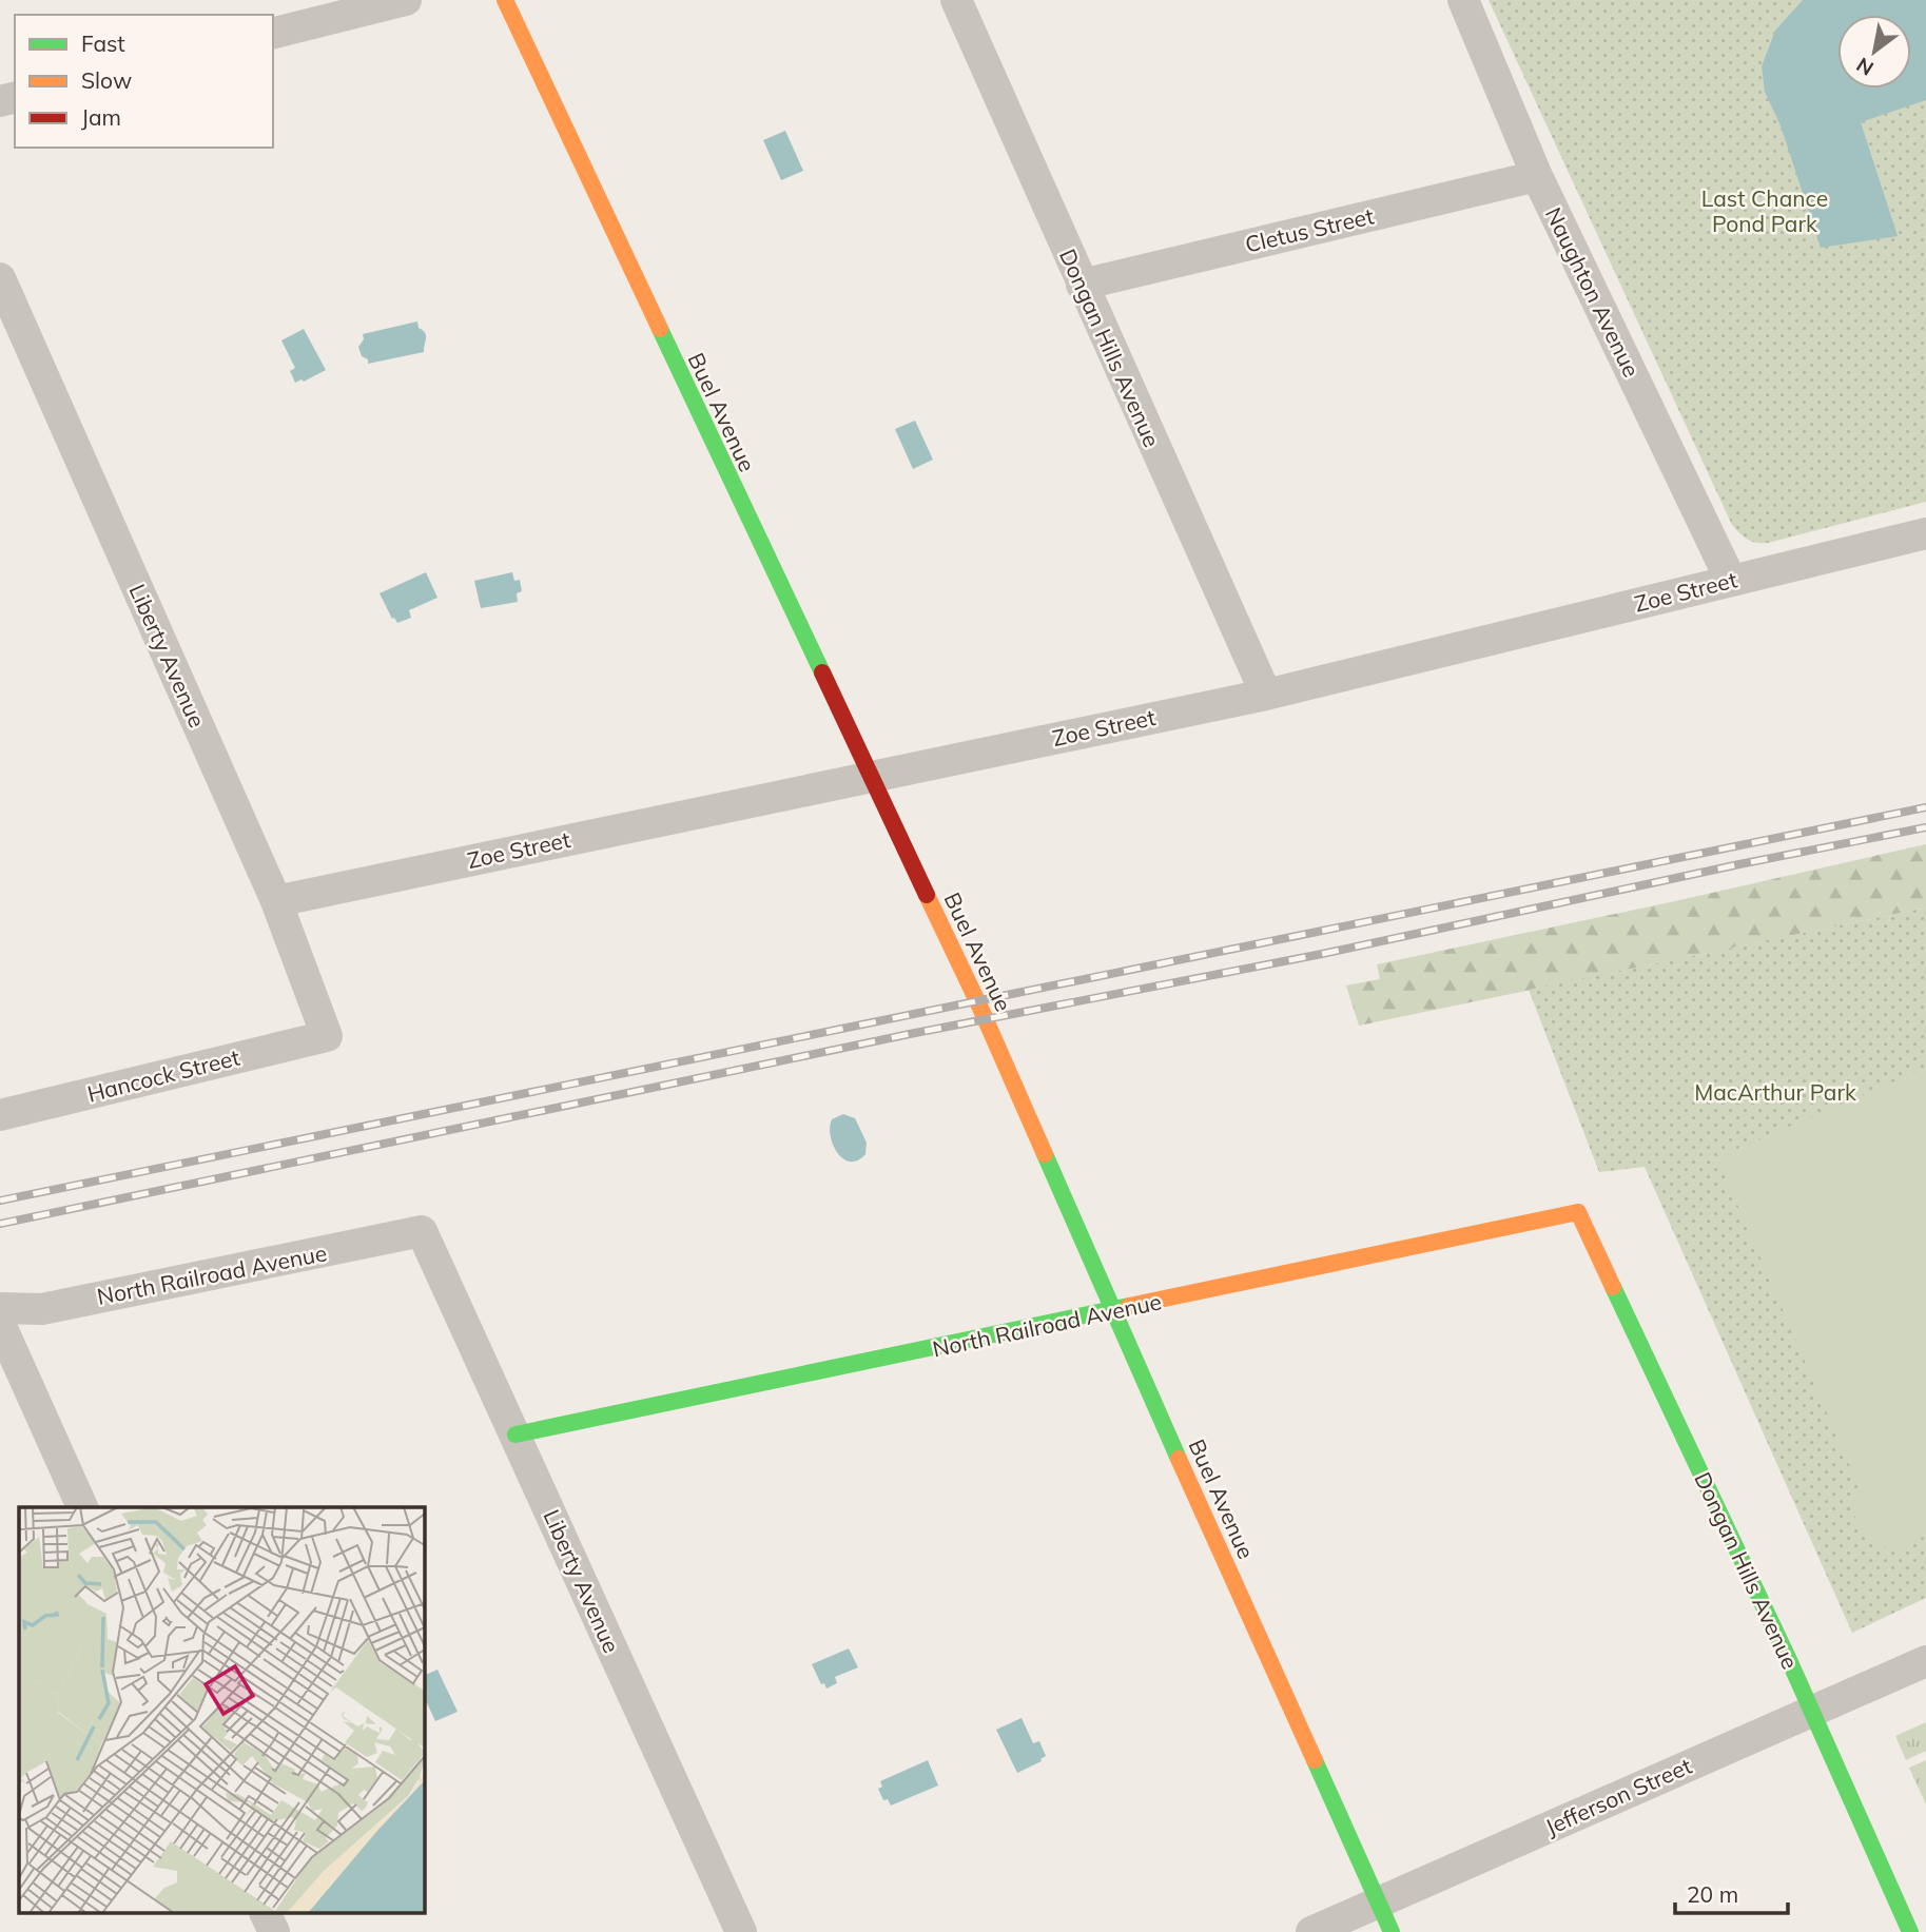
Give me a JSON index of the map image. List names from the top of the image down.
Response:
{
  "streets": {
    "street": [
      "Cletus Street",
      "Naughton Avenue",
      "Dongan Hills Avenue",
      "Buel Avenue",
      "Zoe Street",
      "Liberty Avenue",
      "Hancock Street",
      "North Railroad Avenue",
      "Jefferson Street"
    ]
  },
  "crossings": [
    ["Cletus Street", "Naughton Avenue"],
    ["Cletus Street", "Dongan Hills Avenue"],
    ["Naughton Avenue", "Zoe Street"],
    ["Dongan Hills Avenue", "Zoe Street"],
    ["Dongan Hills Avenue", "North Railroad Avenue"],
    ["Dongan Hills Avenue", "Jefferson Street"],
    ["Buel Avenue", "Zoe Street"],
    ["Buel Avenue", "North Railroad Avenue"],
    ["Buel Avenue", "Jefferson Street"],
    ["Zoe Street", "Liberty Avenue"],
    ["Liberty Avenue", "Hancock Street"],
    ["Liberty Avenue", "North Railroad Avenue"]
  ],
  "parks": ["Last Chance Pond Park", "MacArthur Park"],
  "legend": ["Fast", "Slow", "Jam"],
  "scale_bar": "20 m",
  "north": "bottom left"
}
